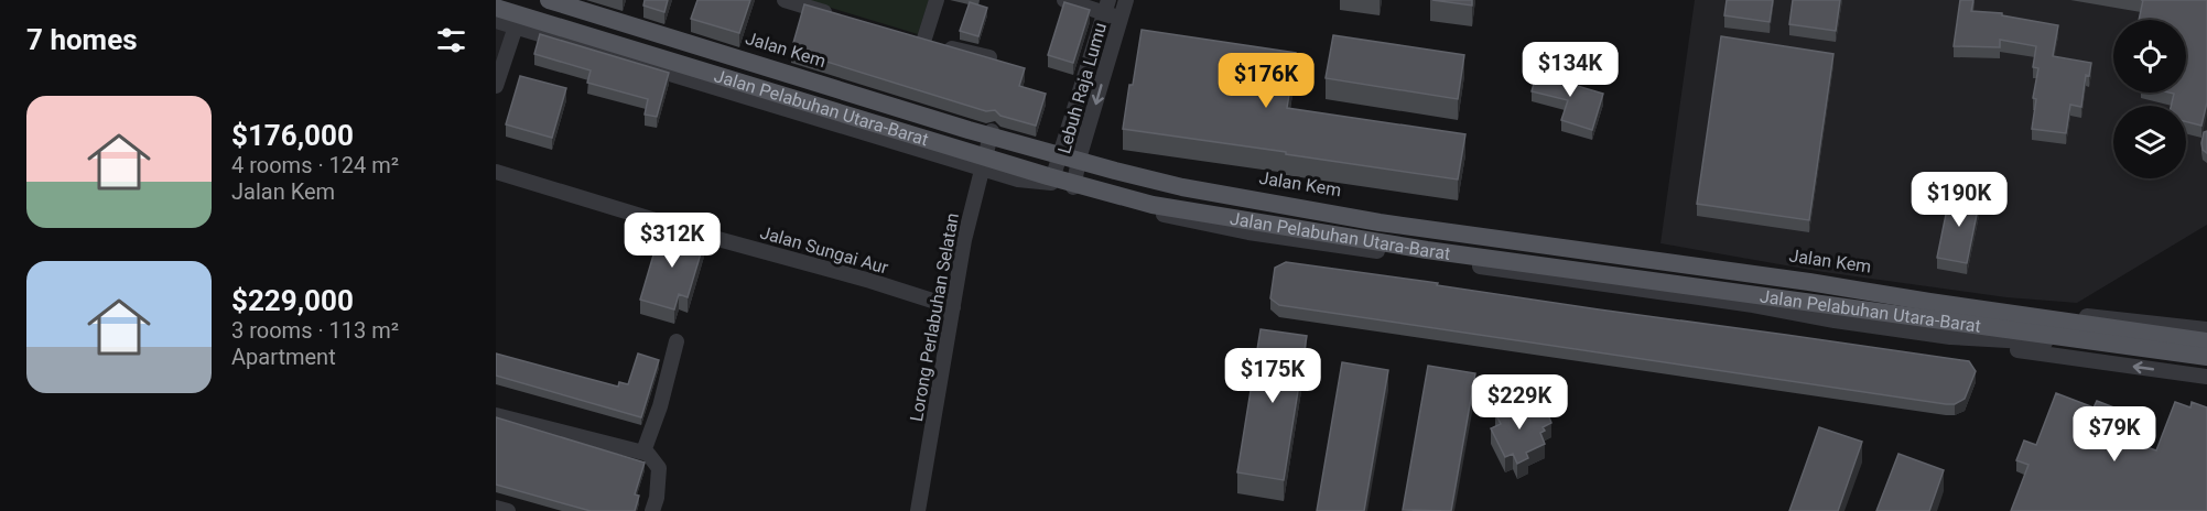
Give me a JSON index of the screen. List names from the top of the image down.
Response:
{
  "streets": {
    "main road": ["Jalan Pelabuhan Utara-Barat"],
    "street": [
      "Jalan Kem",
      "Lebuh Raja Lumu",
      "Jalan Sungai Aur",
      "Lorong Perlabuhan Selatan"
    ]
  },
  "crossings": [
    ["Jalan Kem", "Lebuh Raja Lumu"],
    ["Jalan Kem", "Lorong Perlabuhan Selatan"],
    ["Jalan Sungai Aur", "Lorong Perlabuhan Selatan"]
  ],
  "page": {
    "heading": "7 homes",
    "price": [
      "$134K",
      "$176K",
      "$190K",
      "$312K",
      "$175K",
      "$229K",
      "$79K"
    ],
    "list": [
      {
        "name": "$176,000",
        "note": "4 rooms · 124 m² · Jalan Kem"
      },
      {
        "name": "$229,000",
        "note": "3 rooms · 113 m² · Apartment"
      }
    ]
  }
}
